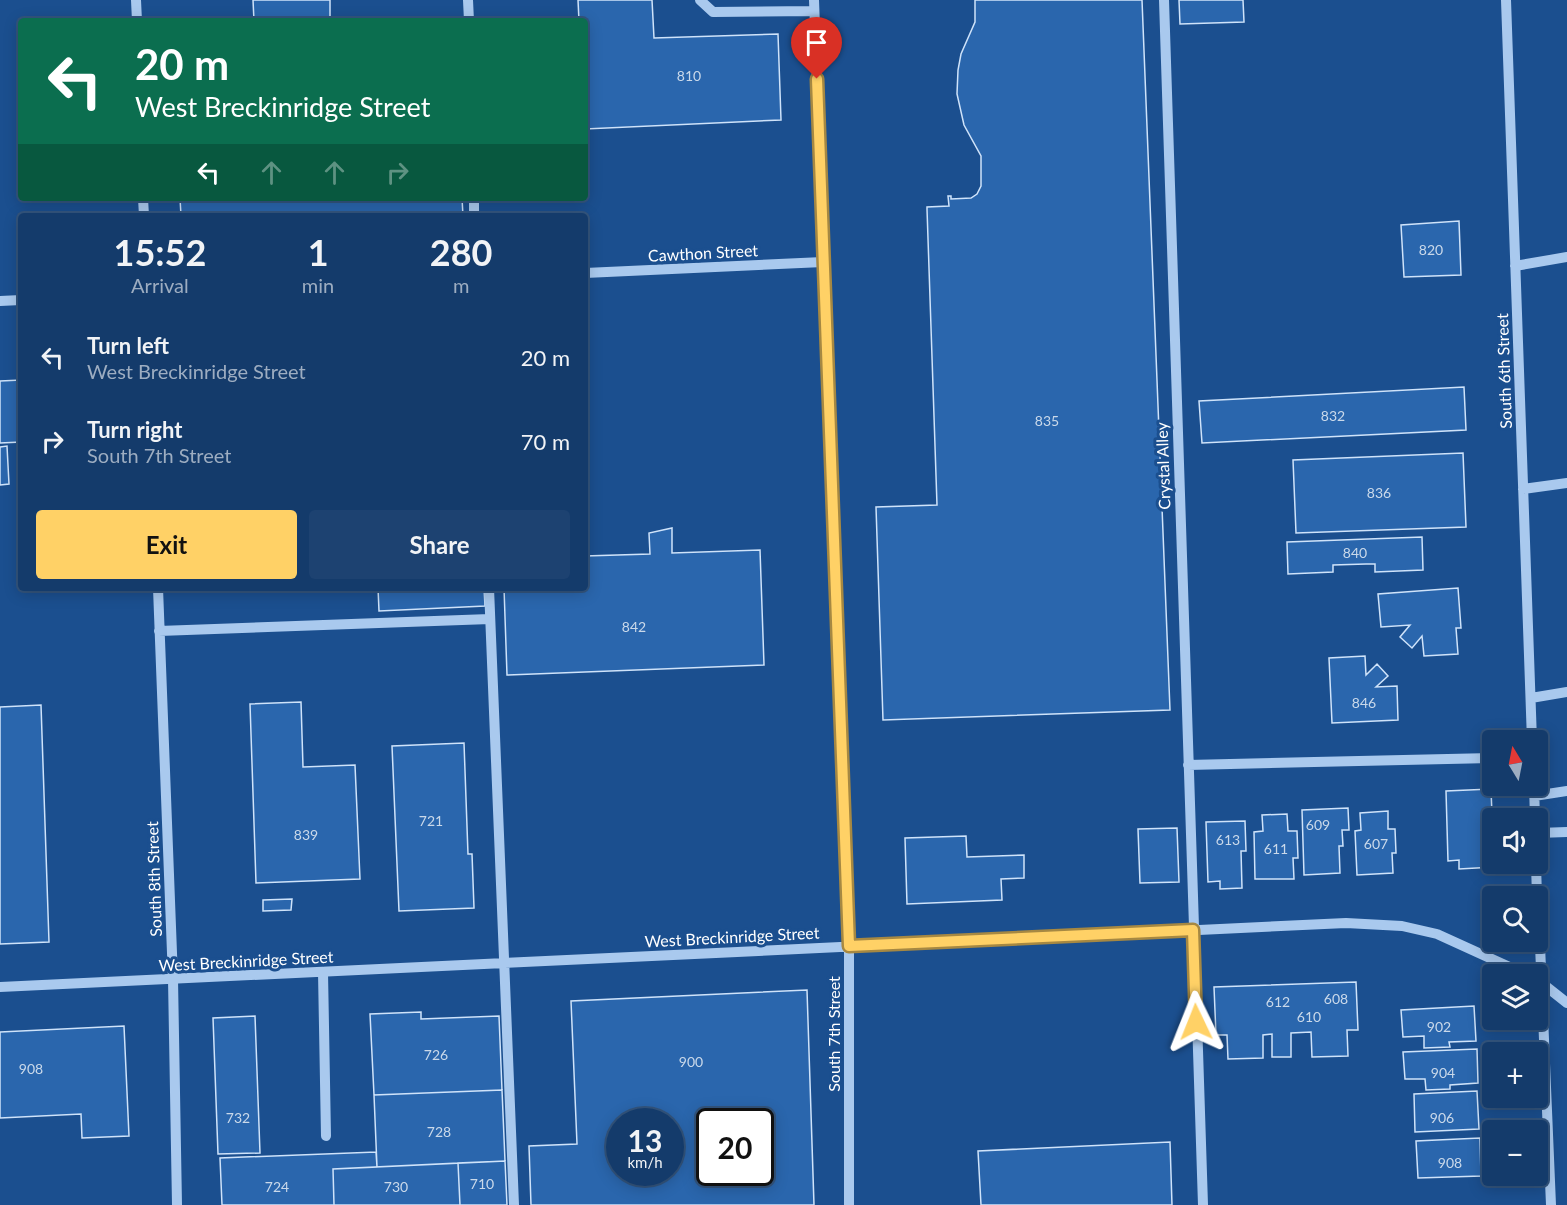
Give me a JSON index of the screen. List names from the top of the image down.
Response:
{
  "streets": {
    "street": [
      "Cawthon Street",
      "South 6th Street",
      "Crystal Alley",
      "South 8th Street",
      "West Breckinridge Street",
      "South 7th Street"
    ]
  },
  "crossings": [
    ["Cawthon Street", "South 7th Street"],
    ["Crystal Alley", "West Breckinridge Street"],
    ["South 8th Street", "West Breckinridge Street"],
    ["West Breckinridge Street", "South 7th Street"]
  ],
  "house_numbers": [
    "810",
    "820",
    "832",
    "835",
    "836",
    "840",
    "842",
    "846",
    "721",
    "609",
    "839",
    "613",
    "607",
    "611",
    "608",
    "612",
    "610",
    "902",
    "726",
    "900",
    "908",
    "904",
    "732",
    "906",
    "728",
    "908",
    "710",
    "724",
    "730"
  ],
  "north": "top",
  "page": {
    "turn": ["20 m", "West Breckinridge Street"],
    "eta": [
      "15:52",
      "Arrival",
      "1",
      "min",
      "280",
      "m"
    ],
    "list": [
      {
        "name": "Turn left",
        "note": "West Breckinridge Street",
        "value": "20 m"
      },
      {
        "name": "Turn right",
        "note": "South 7th Street",
        "value": "70 m"
      }
    ],
    "buttons": ["Exit", "Share"],
    "map_buttons": ["+", "−"],
    "speed": "13 km/h",
    "limit": "20"
  }
}
